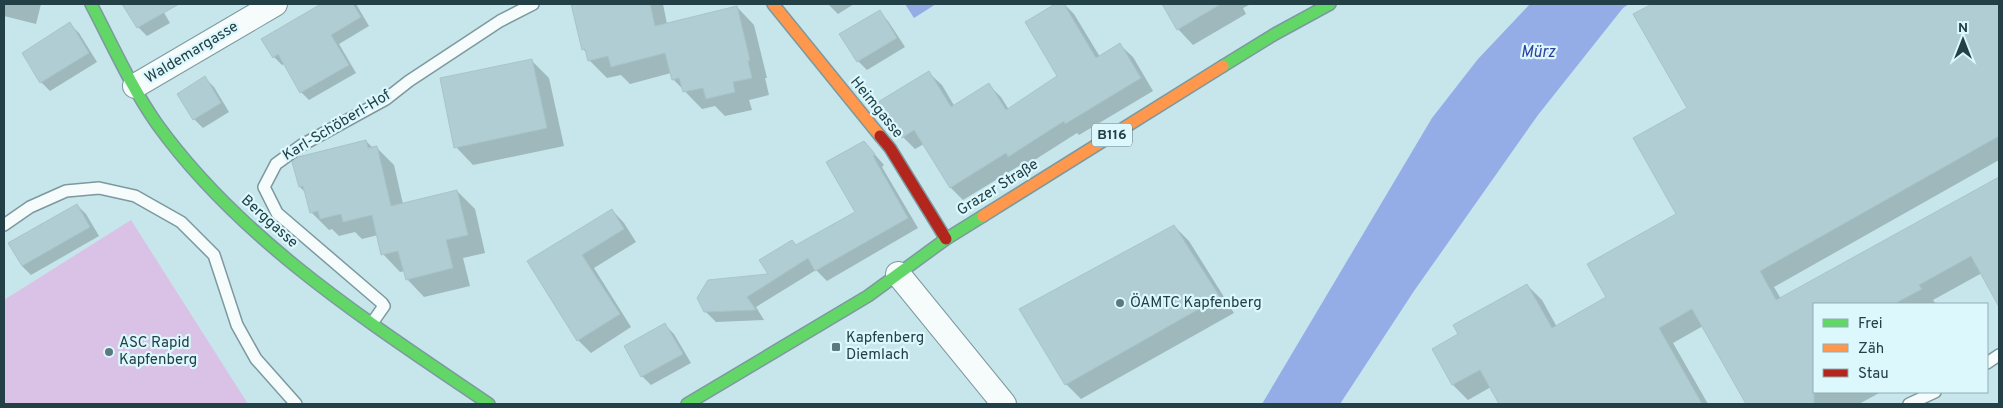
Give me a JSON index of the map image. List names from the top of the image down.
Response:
{
  "streets": {
    "street": [
      "Waldemargasse",
      "Heimgasse",
      "B116",
      "Grazer Straße",
      "Berggasse"
    ],
    "lane": ["Karl-Schöberl-Hof"]
  },
  "crossings": [
    ["Waldemargasse", "Berggasse"],
    ["Heimgasse", "Grazer Straße"],
    ["Karl-Schöberl-Hof", "Berggasse"]
  ],
  "water": ["Mürz"],
  "places": {
    "other": ["ÖAMTC Kapfenberg", "ASC Rapid Kapfenberg"],
    "transit": ["Kapfenberg Diemlach"]
  },
  "legend": ["Frei", "Zäh", "Stau"],
  "north": "top"
}
